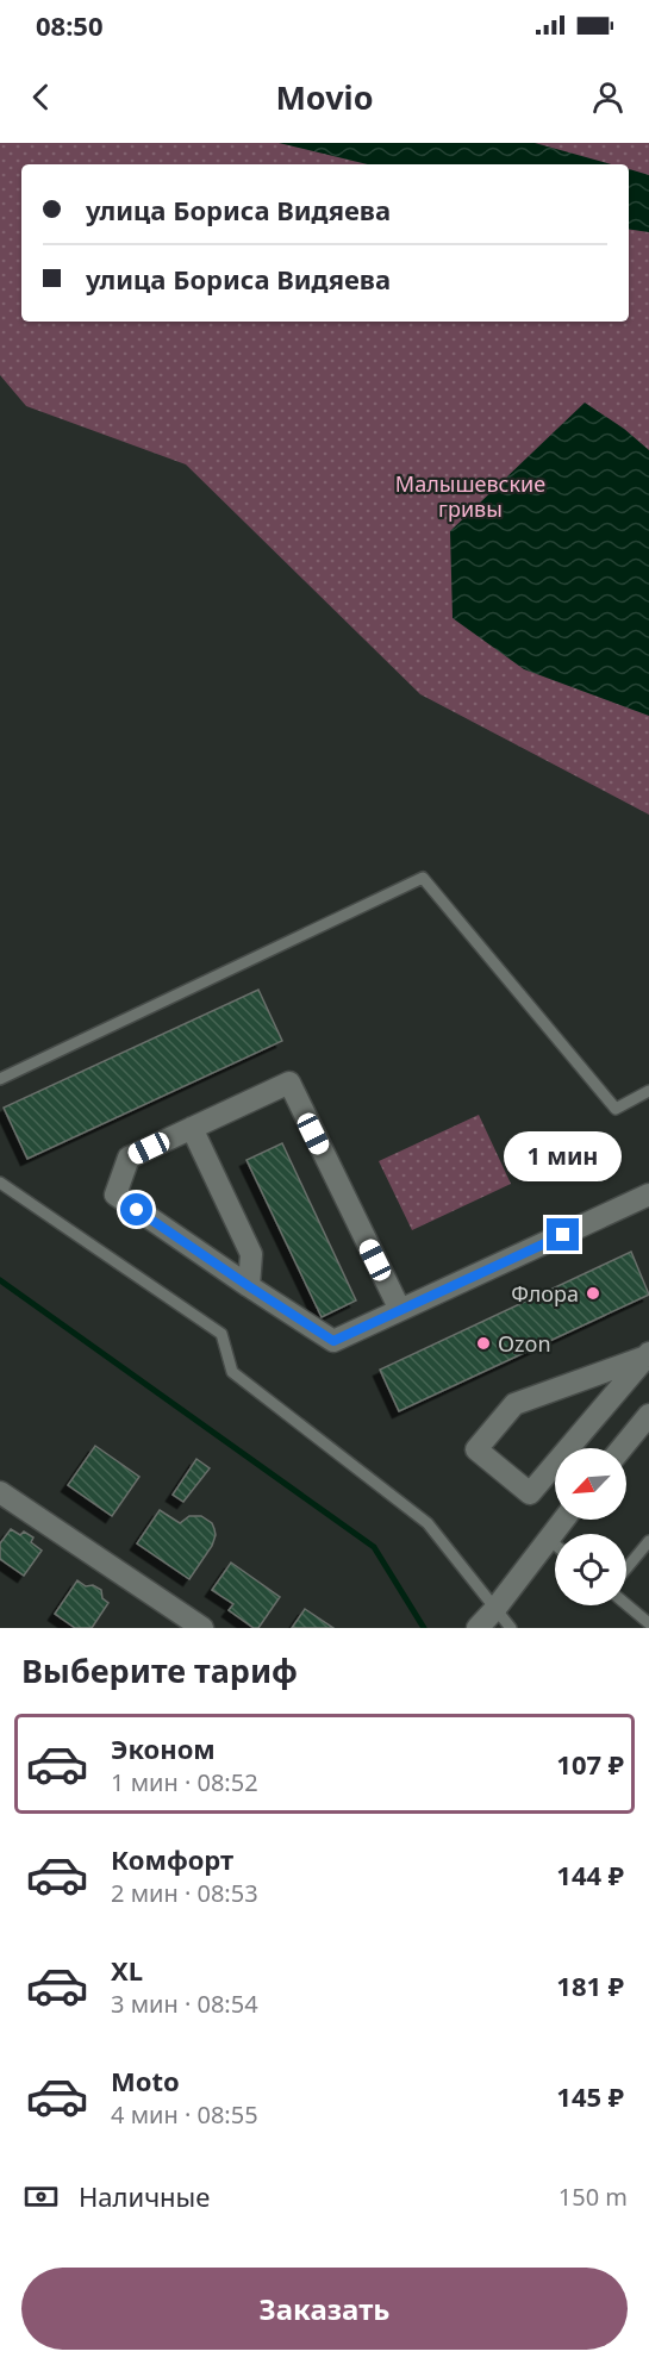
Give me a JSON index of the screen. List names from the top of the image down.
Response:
{
  "parks": ["Малышевские гривы"],
  "places": ["Флора", "Ozon"],
  "north": "bottom left",
  "page": {
    "status": "08:50",
    "header": "Movio",
    "banner": ["улица Бориса Видяева", "улица Бориса Видяева"],
    "bubble": "1 мин",
    "heading": "Выберите тариф",
    "list": [
      {
        "name": "Эконом",
        "note": "1 мин · 08:52",
        "value": "107 ₽"
      },
      {
        "name": "Комфорт",
        "note": "2 мин · 08:53",
        "value": "144 ₽"
      },
      {
        "name": "XL",
        "note": "3 мин · 08:54",
        "value": "181 ₽"
      },
      {
        "name": "Moto",
        "note": "4 мин · 08:55",
        "value": "145 ₽"
      }
    ],
    "pay": ["Наличные", "150 m"],
    "buttons": "Заказать"
  }
}
